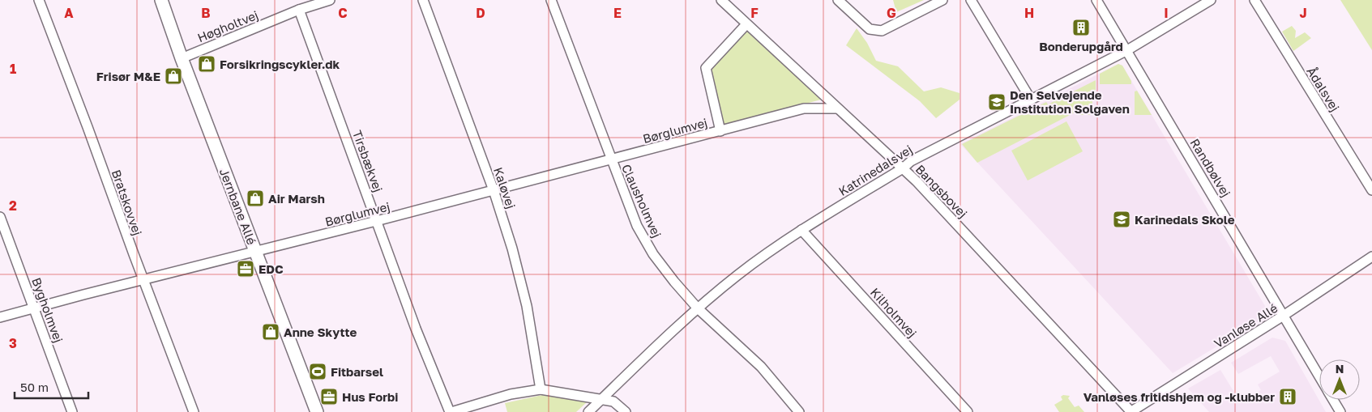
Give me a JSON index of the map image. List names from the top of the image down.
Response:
{
  "streets": {
    "street": [
      "Høgholtvej",
      "Ådalsvej",
      "Børglumvej",
      "Tirsbækvej",
      "Randbølvej",
      "Katrinedalsvej",
      "Kaløvej",
      "Bangsbovej",
      "Clausholmvej",
      "Bratskovvej",
      "Jernbane Allé",
      "Bygholmvej",
      "Kilholmvej",
      "Vanløse Allé"
    ]
  },
  "crossings": [
    ["Høgholtvej", "Tirsbækvej"],
    ["Høgholtvej", "Jernbane Allé"],
    ["Børglumvej", "Tirsbækvej"],
    ["Børglumvej", "Kaløvej"],
    ["Børglumvej", "Bangsbovej"],
    ["Børglumvej", "Clausholmvej"],
    ["Børglumvej", "Bratskovvej"],
    ["Børglumvej", "Jernbane Allé"],
    ["Børglumvej", "Bygholmvej"],
    ["Randbølvej", "Katrinedalsvej"],
    ["Randbølvej", "Vanløse Allé"],
    ["Katrinedalsvej", "Bangsbovej"],
    ["Katrinedalsvej", "Clausholmvej"],
    ["Katrinedalsvej", "Kilholmvej"],
    ["Bangsbovej", "Vanløse Allé"]
  ],
  "places": {
    "building": ["Bonderupgård", "Vanløses fritidshjem og -klubber"],
    "shop": [
      "Forsikringscykler.dk",
      "Frisør M&E",
      "Air Marsh",
      "Anne Skytte"
    ],
    "school or university": ["Den Selvejende Institution Solgaven", "Karinedals Skole"],
    "office": ["EDC", "Hus Forbi"],
    "sports": ["Fitbarsel"]
  },
  "scale_bar": "50 m",
  "north": "top",
  "grid": {
    "columns": [
      "A",
      "B",
      "C",
      "D",
      "E",
      "F",
      "G",
      "H",
      "I",
      "J"
    ],
    "rows": ["1", "2", "3"]
  }
}
